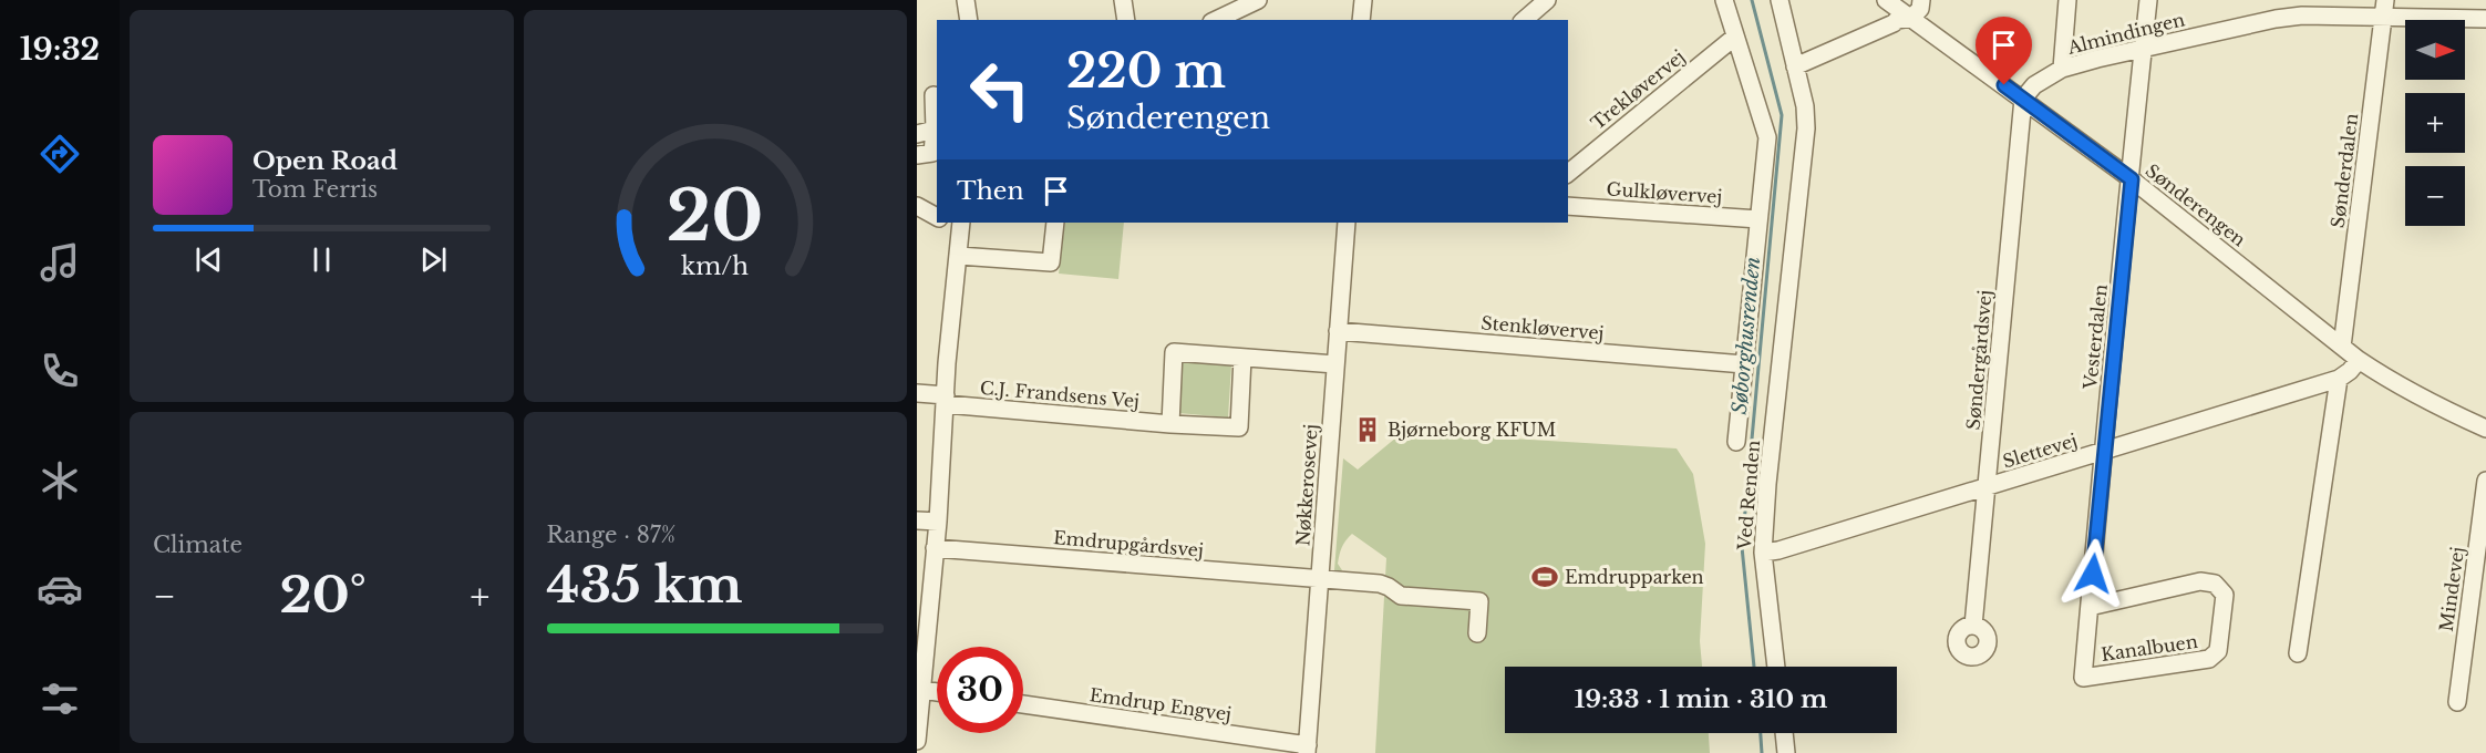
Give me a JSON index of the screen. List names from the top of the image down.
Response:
{
  "streets": {
    "street": [
      "Almindingen",
      "Trekløvervej",
      "Sønderdalen",
      "Gulkløvervej",
      "Sønderengen",
      "Stenkløvervej",
      "Vesterdalen",
      "Søndergårdsvej",
      "C.J. Frandsens Vej",
      "Slettevej",
      "Nøkkerosevej",
      "Ved Renden",
      "Emdrupgårdsvej",
      "Mindevej",
      "Kanalbuen",
      "Emdrup Engvej"
    ]
  },
  "crossings": [
    ["Almindingen", "Sønderdalen"],
    ["Almindingen", "Sønderengen"],
    ["Almindingen", "Vesterdalen"],
    ["Almindingen", "Søndergårdsvej"],
    ["Sønderdalen", "Sønderengen"],
    ["Sønderengen", "Vesterdalen"],
    ["Sønderengen", "Søndergårdsvej"],
    ["Sønderengen", "Slettevej"],
    ["Stenkløvervej", "Nøkkerosevej"],
    ["Vesterdalen", "Slettevej"],
    ["Vesterdalen", "Kanalbuen"],
    ["Søndergårdsvej", "Slettevej"],
    ["Slettevej", "Ved Renden"],
    ["Nøkkerosevej", "Emdrupgårdsvej"],
    ["Nøkkerosevej", "Emdrup Engvej"]
  ],
  "water": ["Søborghusrenden"],
  "places": {
    "building": ["Bjørneborg KFUM"],
    "sports": ["Emdrupparken"]
  },
  "north": "right",
  "page": {
    "tabs": "19:32",
    "map_buttons": ["+", "−"],
    "turn": ["220 m", "Sønderengen"],
    "song": ["Open Road", "Tom Ferris"],
    "then": "Then",
    "tile": [
      "Climate",
      ["Range · 87%", "435 km"]
    ],
    "heat": ["−", "20°", "+"],
    "limit": "30",
    "trip": "19:33 · 1 min · 310 m",
    "gauge": ["20", "km/h"]
  }
}
